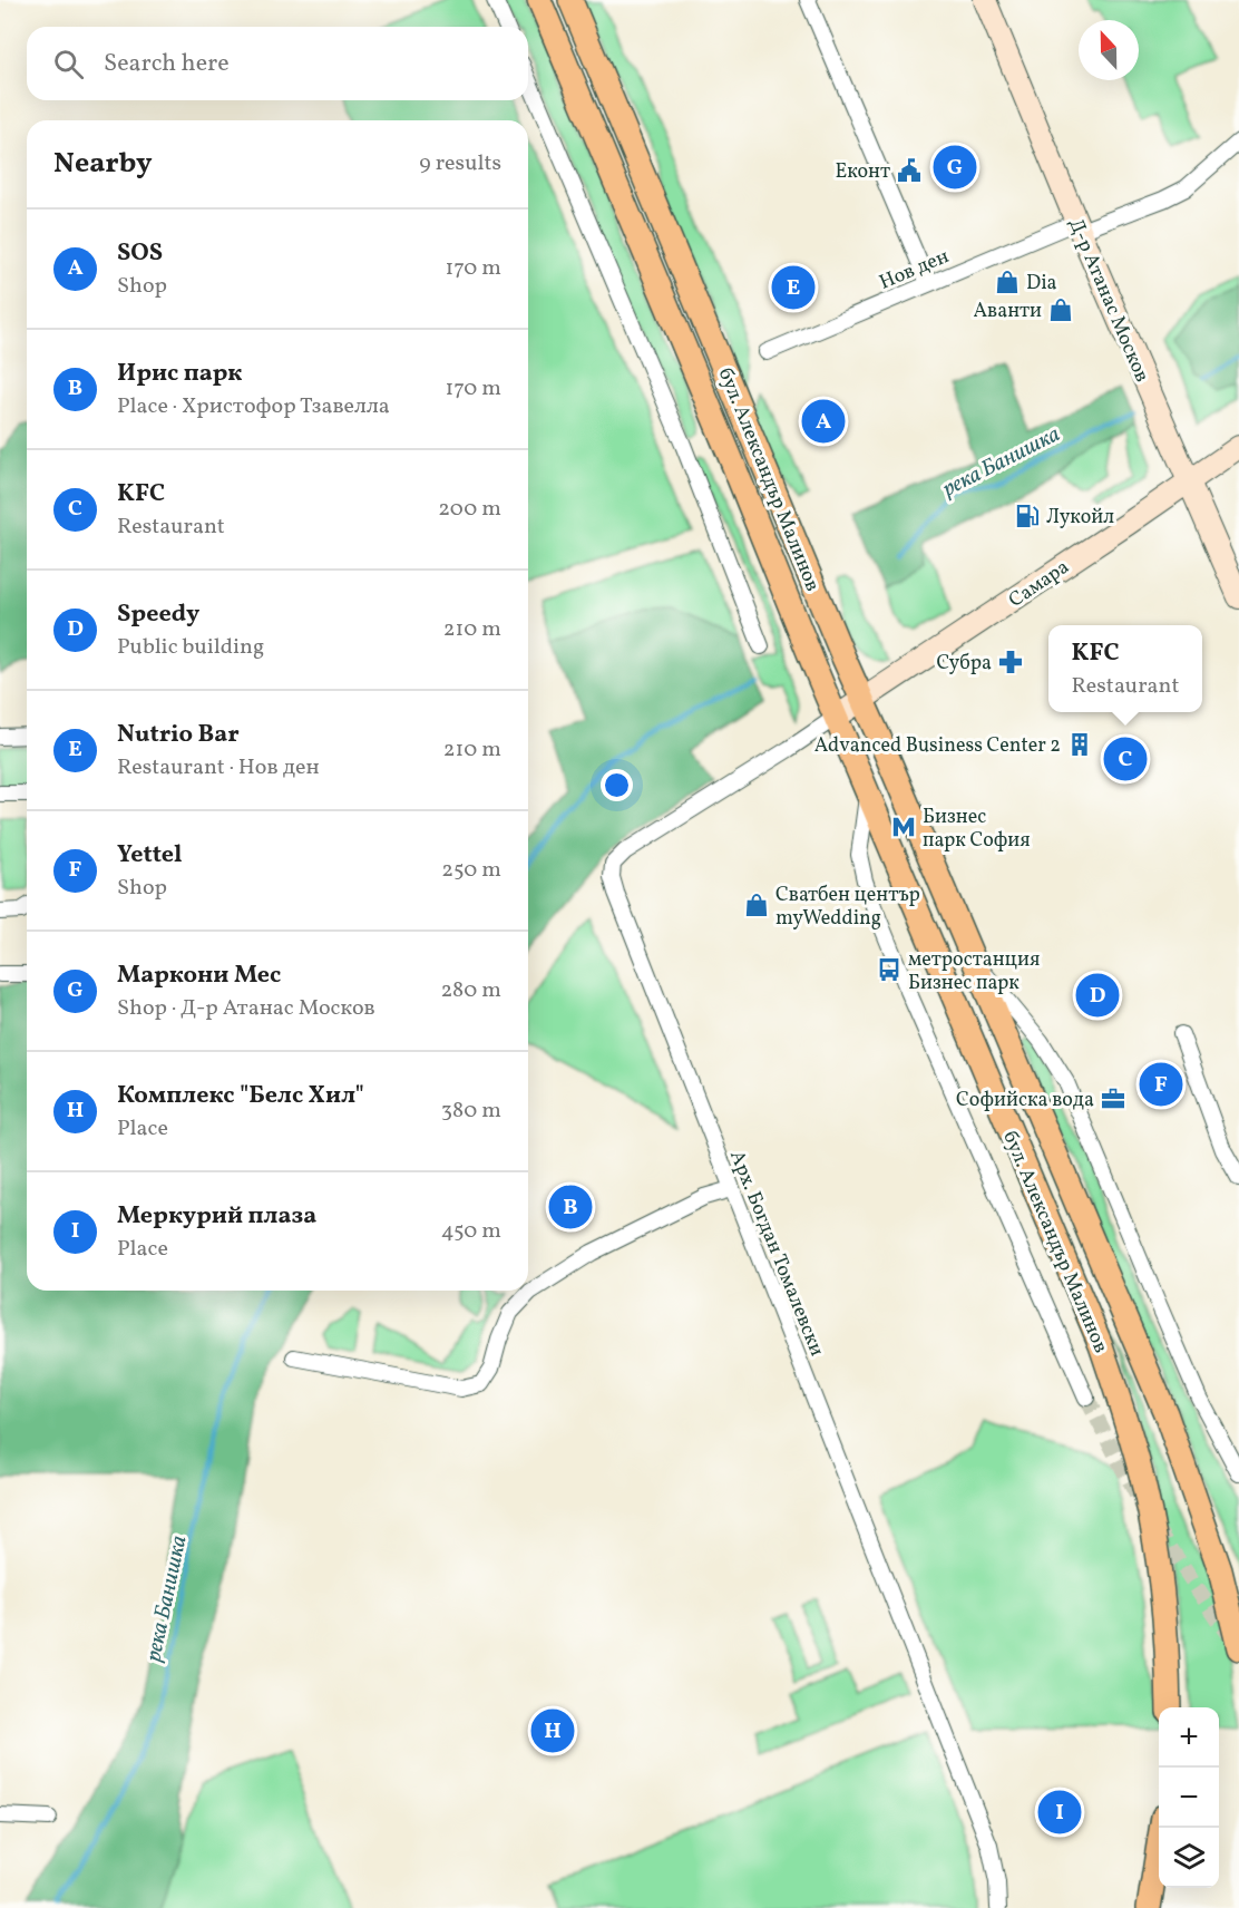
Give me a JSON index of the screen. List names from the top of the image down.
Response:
{
  "streets": {
    "main road": ["бул. Александър Малинов"],
    "street": [
      "Нов ден",
      "Д-р Атанас Москов",
      "Самара",
      "Арх. Богдан Томалевски"
    ]
  },
  "crossings": [
    ["Нов ден", "Д-р Атанас Москов"],
    ["Д-р Атанас Москов", "Самара"],
    ["бул. Александър Малинов", "Самара"],
    ["бул. Александър Малинов", "Арх. Богдан Томалевски"],
    ["Самара", "Арх. Богдан Томалевски"]
  ],
  "water": ["река Банишка"],
  "places": {
    "public building": ["Еконт"],
    "shop": ["Dia", "Аванти", "Сватбен център myWedding"],
    "fuel station": ["Лукойл"],
    "pharmacy": ["Субра"],
    "building": ["Advanced Business Center 2"],
    "metro station": ["Бизнес парк София"],
    "bus stop": ["метростанция Бизнес парк"],
    "office": ["Софийска вода"]
  },
  "north": "top",
  "page": {
    "search": "Search here",
    "heading": ["Nearby", "9 results"],
    "pins": [
      "G",
      "E",
      "A",
      "C",
      "D",
      "F",
      "B",
      "H",
      "I"
    ],
    "list": [
      {
        "mark": "A",
        "name": "SOS",
        "note": "Shop",
        "value": "170 m"
      },
      {
        "mark": "B",
        "name": "Ирис парк",
        "note": "Place · Христофор Тзавелла",
        "value": "170 m"
      },
      {
        "mark": "C",
        "name": "KFC",
        "note": "Restaurant",
        "value": "200 m"
      },
      {
        "mark": "D",
        "name": "Speedy",
        "note": "Public building",
        "value": "210 m"
      },
      {
        "mark": "E",
        "name": "Nutrio Bar",
        "note": "Restaurant · Нов ден",
        "value": "210 m"
      },
      {
        "mark": "F",
        "name": "Yettel",
        "note": "Shop",
        "value": "250 m"
      },
      {
        "mark": "G",
        "name": "Маркони Мес",
        "note": "Shop · Д-р Атанас Москов",
        "value": "280 m"
      },
      {
        "mark": "H",
        "name": "Комплекс \"Белс Хил\"",
        "note": "Place",
        "value": "380 m"
      },
      {
        "mark": "I",
        "name": "Меркурий плаза",
        "note": "Place",
        "value": "450 m"
      }
    ],
    "popup": ["KFC", "Restaurant"],
    "map_buttons": ["+", "−"]
  }
}
